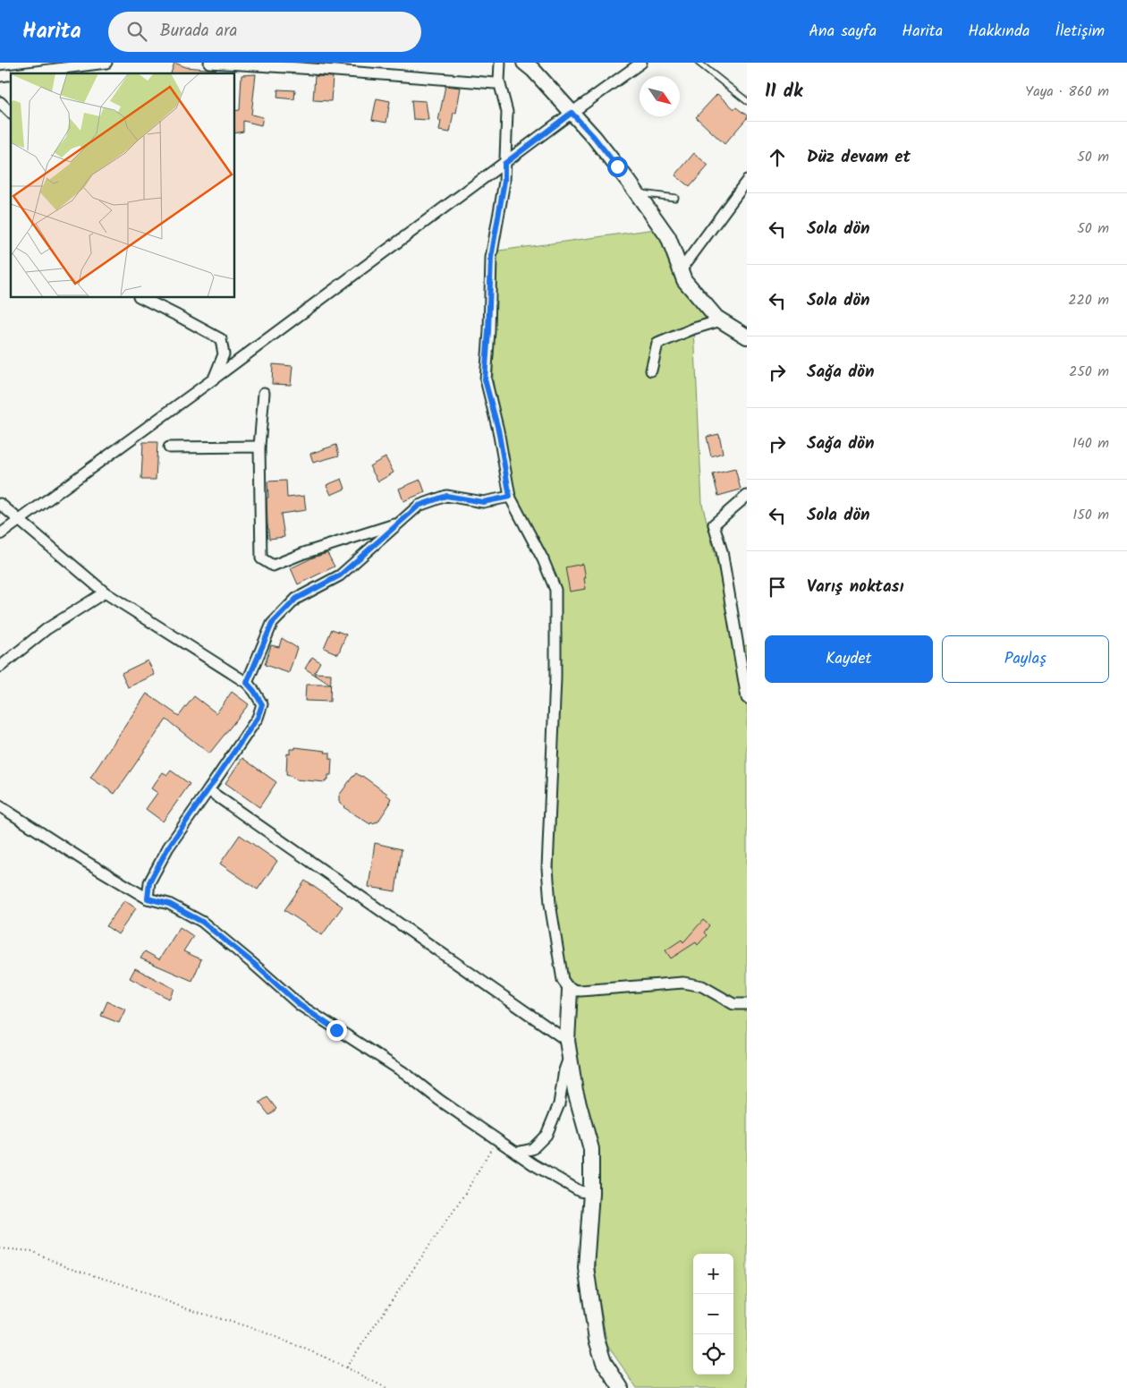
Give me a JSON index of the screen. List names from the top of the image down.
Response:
{
  "north": "bottom right",
  "page": {
    "header": "Harita",
    "search": "Burada ara",
    "nav": [
      "Ana sayfa",
      "Harita",
      "Hakkında",
      "İletişim"
    ],
    "heading": ["11 dk", "Yaya · 860 m"],
    "list": [
      ["Düz devam et", "50 m"],
      ["Sola dön", "50 m"],
      ["Sola dön", "220 m"],
      ["Sağa dön", "250 m"],
      ["Sağa dön", "140 m"],
      ["Sola dön", "150 m"],
      "Varış noktası"
    ],
    "buttons": ["Kaydet", "Paylaş"],
    "map_buttons": ["+", "−"]
  }
}
